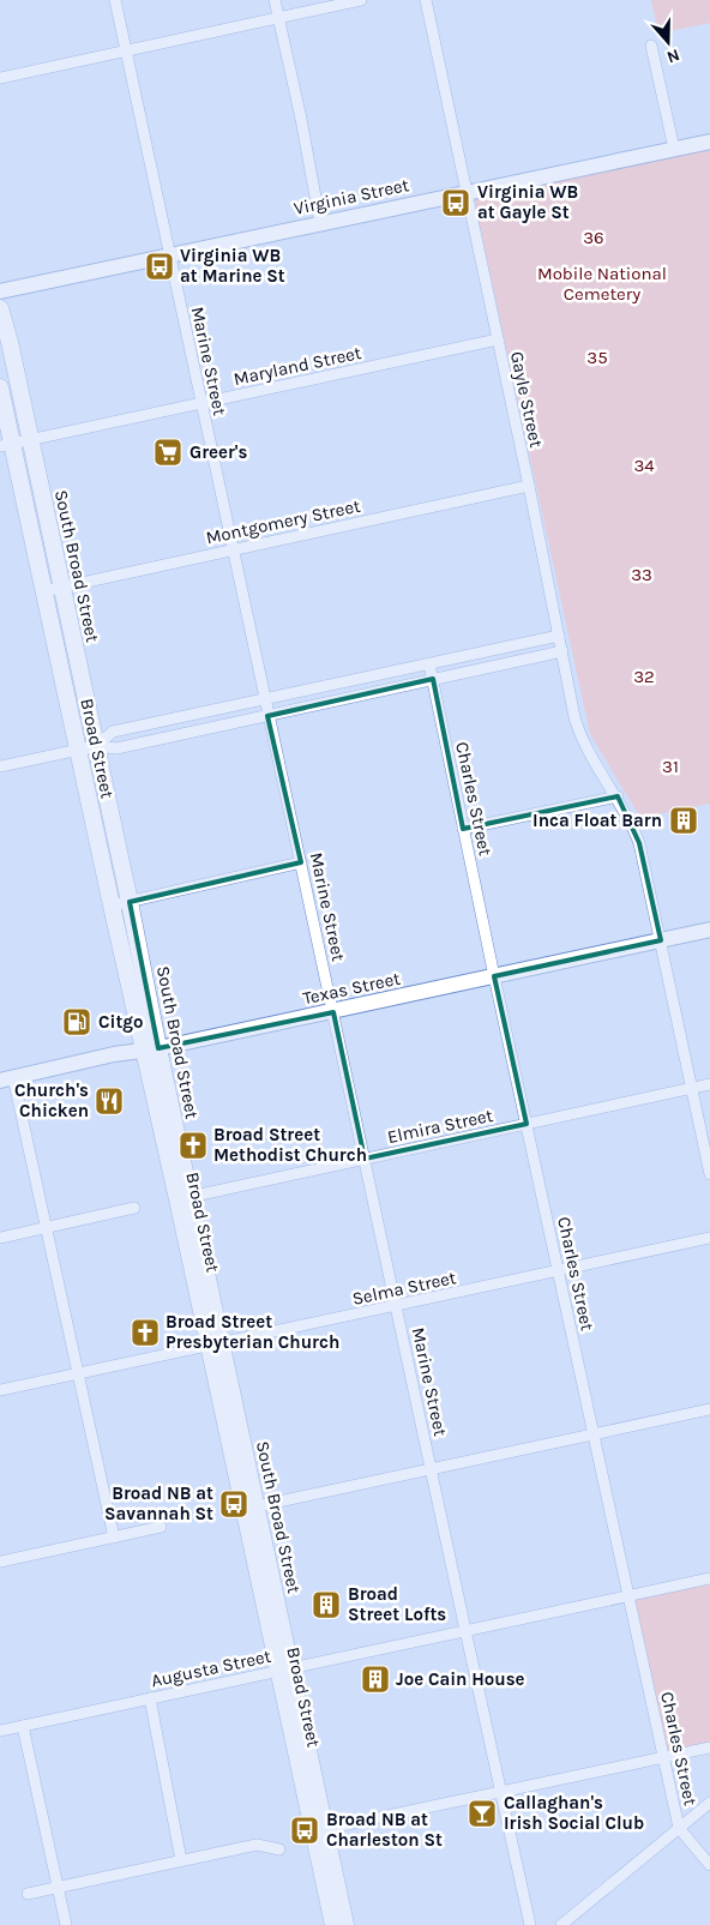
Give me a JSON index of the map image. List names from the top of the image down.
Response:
{
  "streets": {
    "main road": ["South Broad Street", "Broad Street"],
    "street": [
      "Virginia Street",
      "Marine Street",
      "Maryland Street",
      "Gayle Street",
      "Montgomery Street",
      "Charles Street",
      "Texas Street",
      "Elmira Street",
      "Selma Street",
      "Augusta Street"
    ]
  },
  "crossings": [
    ["Virginia Street", "Marine Street"],
    ["Virginia Street", "Gayle Street"],
    ["Marine Street", "Maryland Street"],
    ["Marine Street", "Montgomery Street"],
    ["Marine Street", "Texas Street"],
    ["Marine Street", "Elmira Street"],
    ["Marine Street", "Selma Street"],
    ["Marine Street", "Augusta Street"],
    ["Maryland Street", "Gayle Street"],
    ["Maryland Street", "South Broad Street"],
    ["Maryland Street", "Broad Street"],
    ["Gayle Street", "Montgomery Street"],
    ["Gayle Street", "Texas Street"],
    ["Gayle Street", "Elmira Street"],
    ["Montgomery Street", "South Broad Street"],
    ["Montgomery Street", "Broad Street"],
    ["South Broad Street", "Broad Street"],
    ["South Broad Street", "Texas Street"],
    ["Broad Street", "Texas Street"],
    ["Broad Street", "Elmira Street"],
    ["Broad Street", "Selma Street"],
    ["Broad Street", "Augusta Street"],
    ["Charles Street", "Texas Street"],
    ["Charles Street", "Elmira Street"],
    ["Charles Street", "Selma Street"],
    ["Charles Street", "Augusta Street"]
  ],
  "parks": [
    "36",
    "Mobile National Cemetery",
    "35",
    "34",
    "33",
    "32",
    "31"
  ],
  "places": {
    "bus stop": [
      "Virginia WB at Gayle St",
      "Virginia WB at Marine St",
      "Broad NB at Savannah St",
      "Broad NB at Charleston St"
    ],
    "supermarket": ["Greer's"],
    "building": ["Inca Float Barn", "Broad Street Lofts", "Joe Cain House"],
    "fuel station": ["Citgo"],
    "restaurant": ["Church's Chicken"],
    "church": ["Broad Street Methodist Church", "Broad Street Presbyterian Church"],
    "bar": ["Callaghan's Irish Social Club"]
  },
  "north": "bottom"
}
